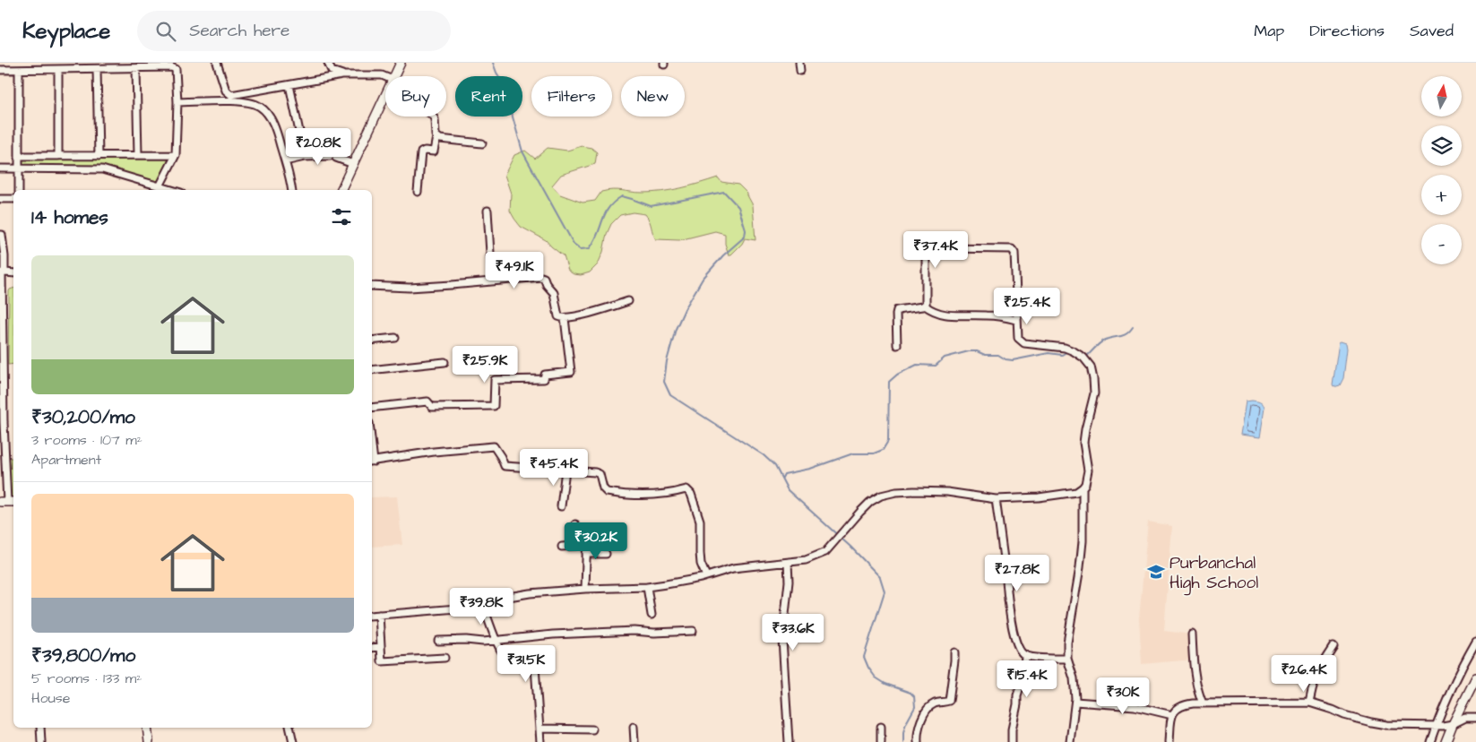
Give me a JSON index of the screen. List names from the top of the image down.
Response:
{
  "places": {
    "school or university": ["Purbanchal High School"]
  },
  "north": "top",
  "page": {
    "header": "Keyplace",
    "search": "Search here",
    "nav": ["Map", "Directions", "Saved"],
    "map_buttons": ["+", "−"],
    "chip": [
      "Buy",
      "Rent",
      "Filters",
      "New"
    ],
    "price": [
      "₹20.8K",
      "₹37.4K",
      "₹49.1K",
      "₹25.4K",
      "₹25.9K",
      "₹45.4K",
      "₹30.2K",
      "₹27.8K",
      "₹39.8K",
      "₹33.6K",
      "₹31.5K",
      "₹26.4K",
      "₹15.4K",
      "₹30K"
    ],
    "heading": "14 homes",
    "list": [
      {
        "name": "₹30,200/mo",
        "note": "3 rooms · 107 m² · Apartment"
      },
      {
        "name": "₹39,800/mo",
        "note": "5 rooms · 133 m² · House"
      }
    ]
  }
}
